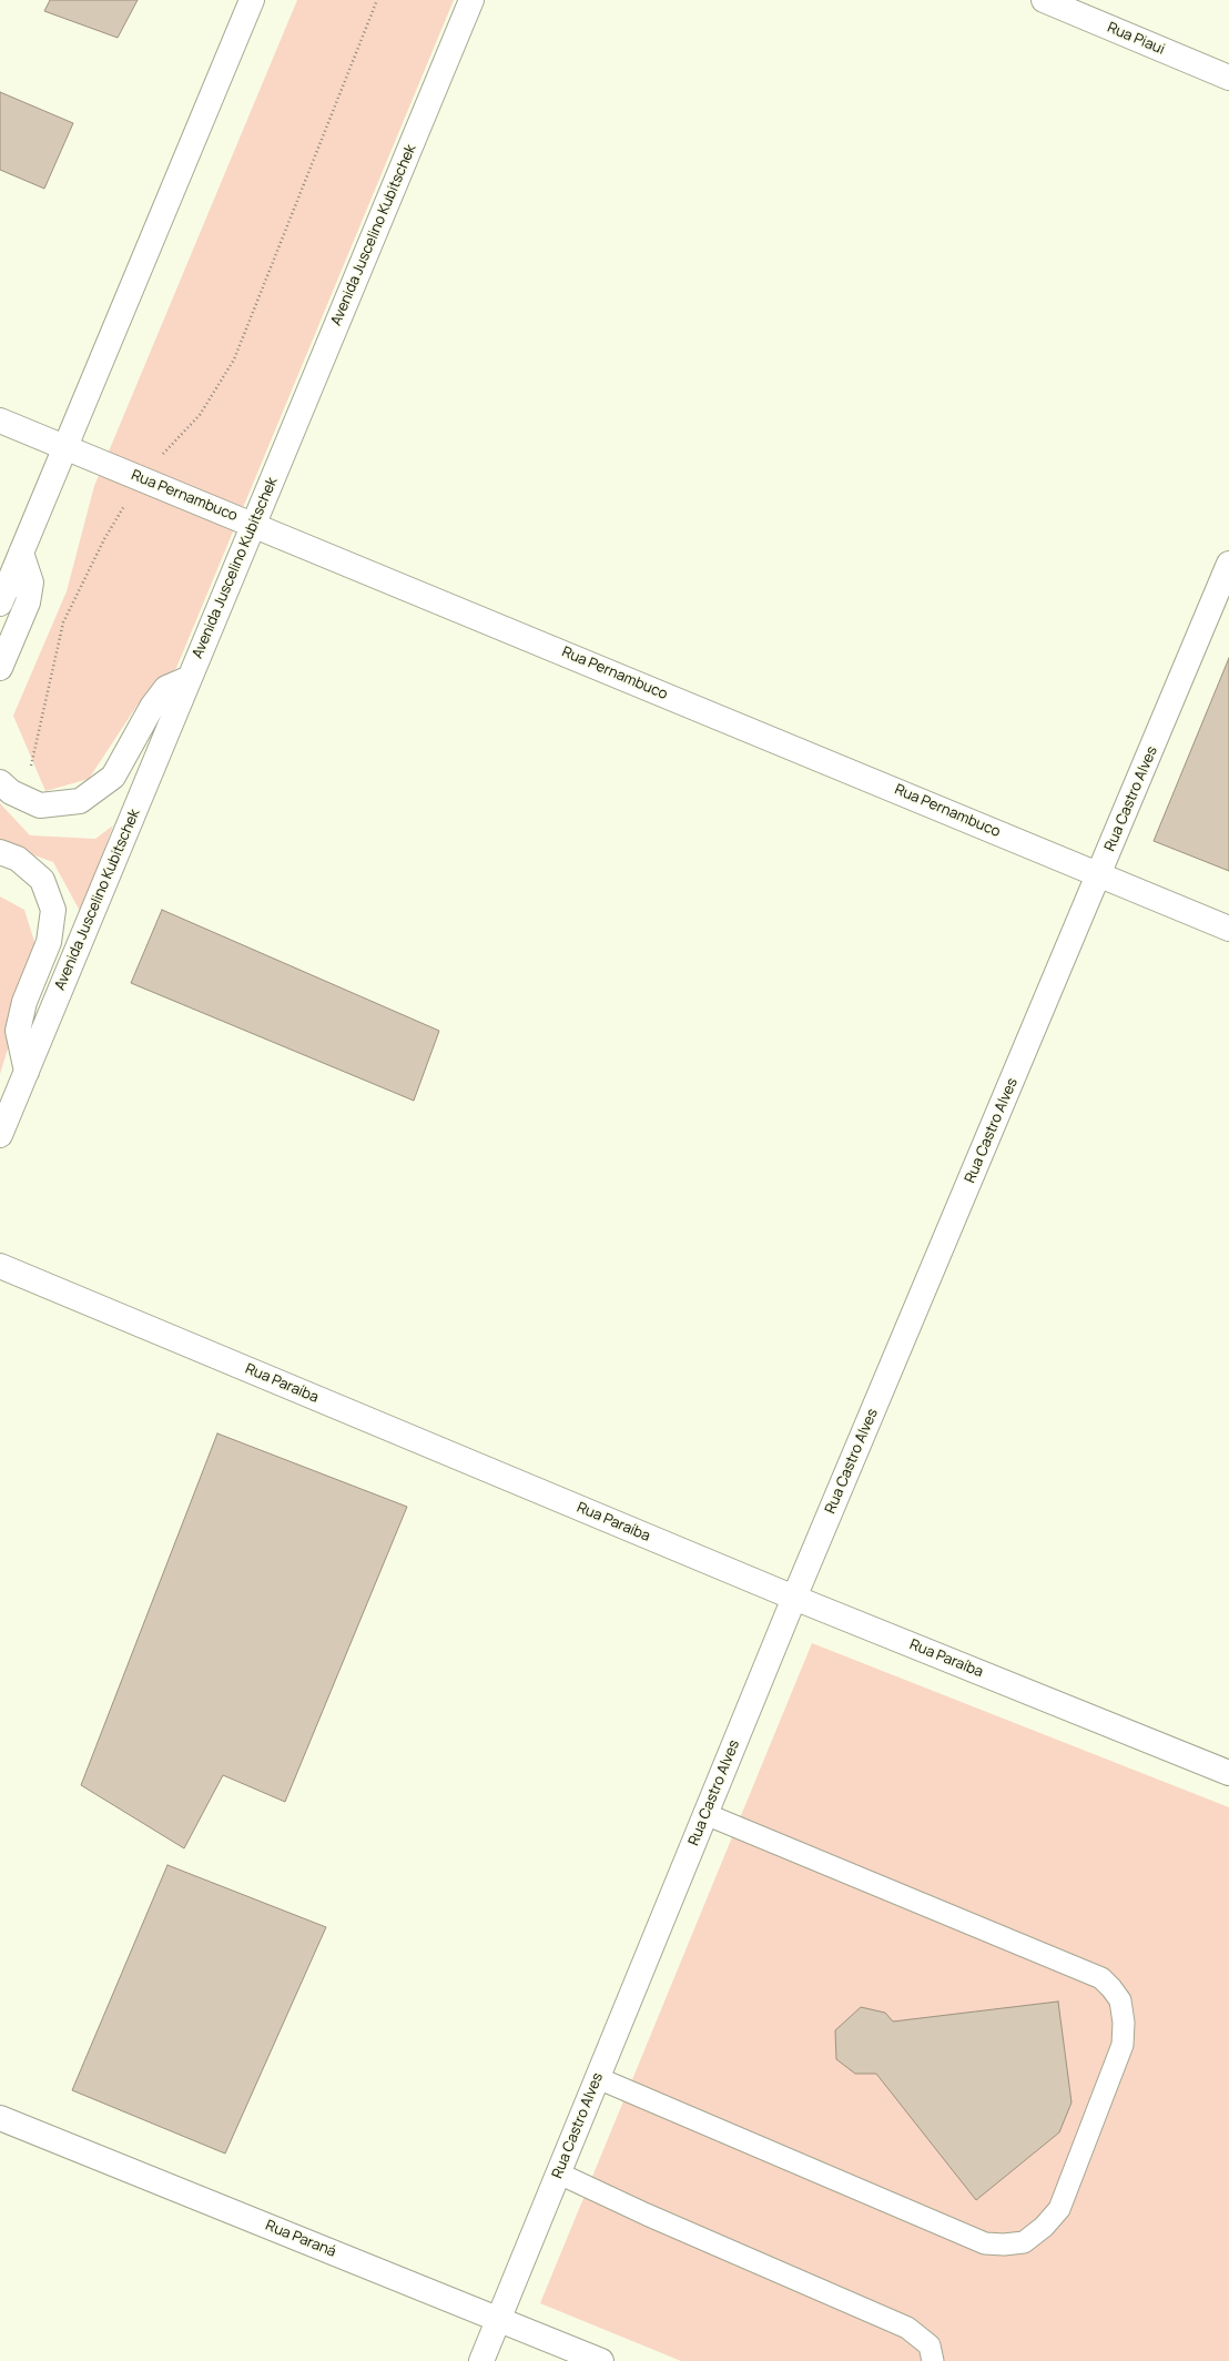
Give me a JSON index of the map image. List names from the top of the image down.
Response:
{
  "streets": {
    "street": [
      "Rua Piaui",
      "Avenida Juscelino Kubitschek",
      "Rua Pernambuco",
      "Rua Castro Alves",
      "Rua Paraíba",
      "Rua Paraná"
    ]
  },
  "crossings": [
    ["Avenida Juscelino Kubitschek", "Rua Pernambuco"],
    ["Rua Pernambuco", "Rua Castro Alves"],
    ["Rua Castro Alves", "Rua Paraíba"],
    ["Rua Castro Alves", "Rua Paraná"]
  ]
}
